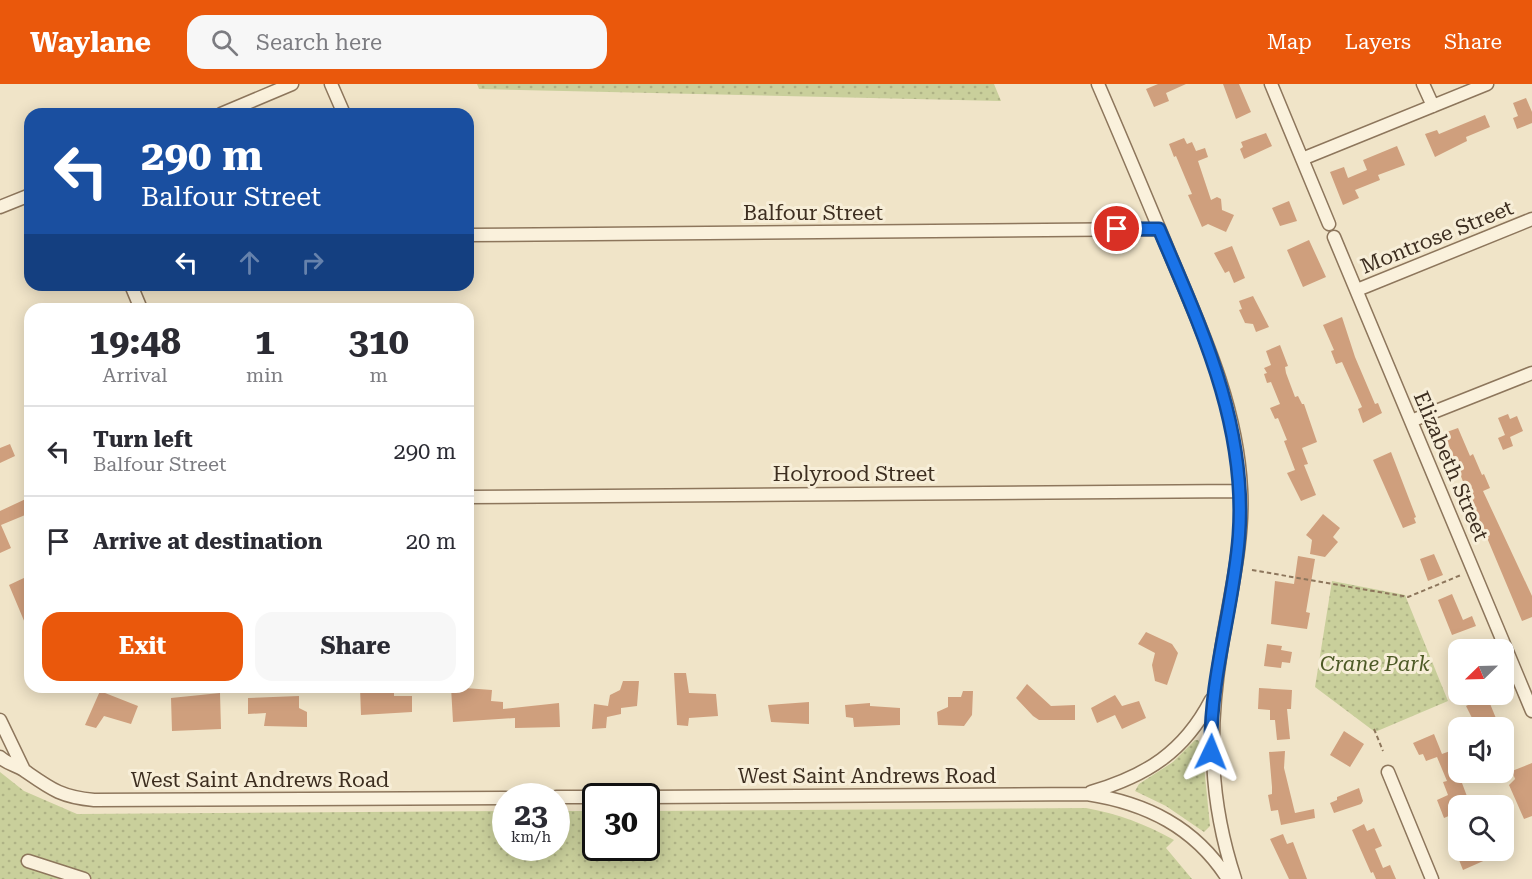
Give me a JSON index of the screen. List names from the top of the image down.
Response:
{
  "streets": {
    "street": [
      "Balfour Street",
      "Montrose Street",
      "Elizabeth Street",
      "Holyrood Street",
      "West Saint Andrews Road"
    ]
  },
  "crossings": [
    ["Montrose Street", "Elizabeth Street"]
  ],
  "parks": ["Crane Park"],
  "north": "bottom left",
  "page": {
    "header": "Waylane",
    "search": "Search here",
    "nav": ["Map", "Layers", "Share"],
    "turn": ["290 m", "Balfour Street"],
    "eta": [
      "19:48",
      "Arrival",
      "1",
      "min",
      "310",
      "m"
    ],
    "list": [
      {
        "name": "Turn left",
        "note": "Balfour Street",
        "value": "290 m"
      },
      {
        "name": "Arrive at destination",
        "value": "20 m"
      }
    ],
    "buttons": ["Exit", "Share"],
    "speed": "23 km/h",
    "limit": "30"
  }
}
